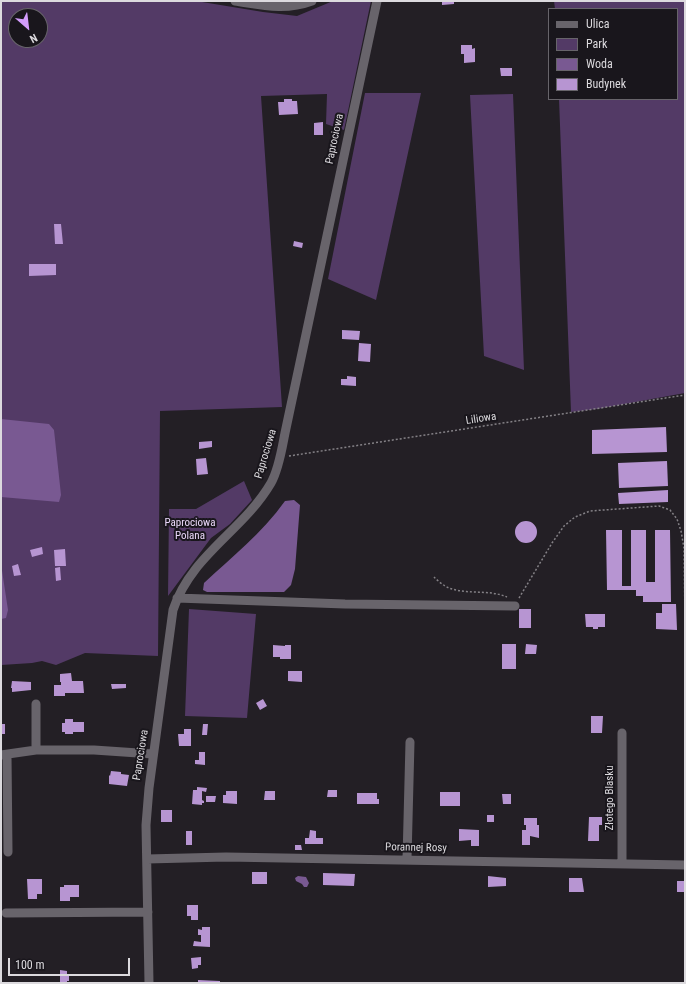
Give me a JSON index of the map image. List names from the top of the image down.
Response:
{
  "streets": {
    "street": ["Paprociowa", "Złotego Blasku", "Porannej Rosy"],
    "path": ["Liliowa"]
  },
  "crossings": [
    ["Paprociowa", "Liliowa"],
    ["Paprociowa", "Porannej Rosy"],
    ["Złotego Blasku", "Porannej Rosy"]
  ],
  "parks": ["Paprociowa Polana"],
  "legend": [
    "Ulica",
    "Park",
    "Woda",
    "Budynek"
  ],
  "scale_bar": "100 m",
  "north": "bottom right"
}
